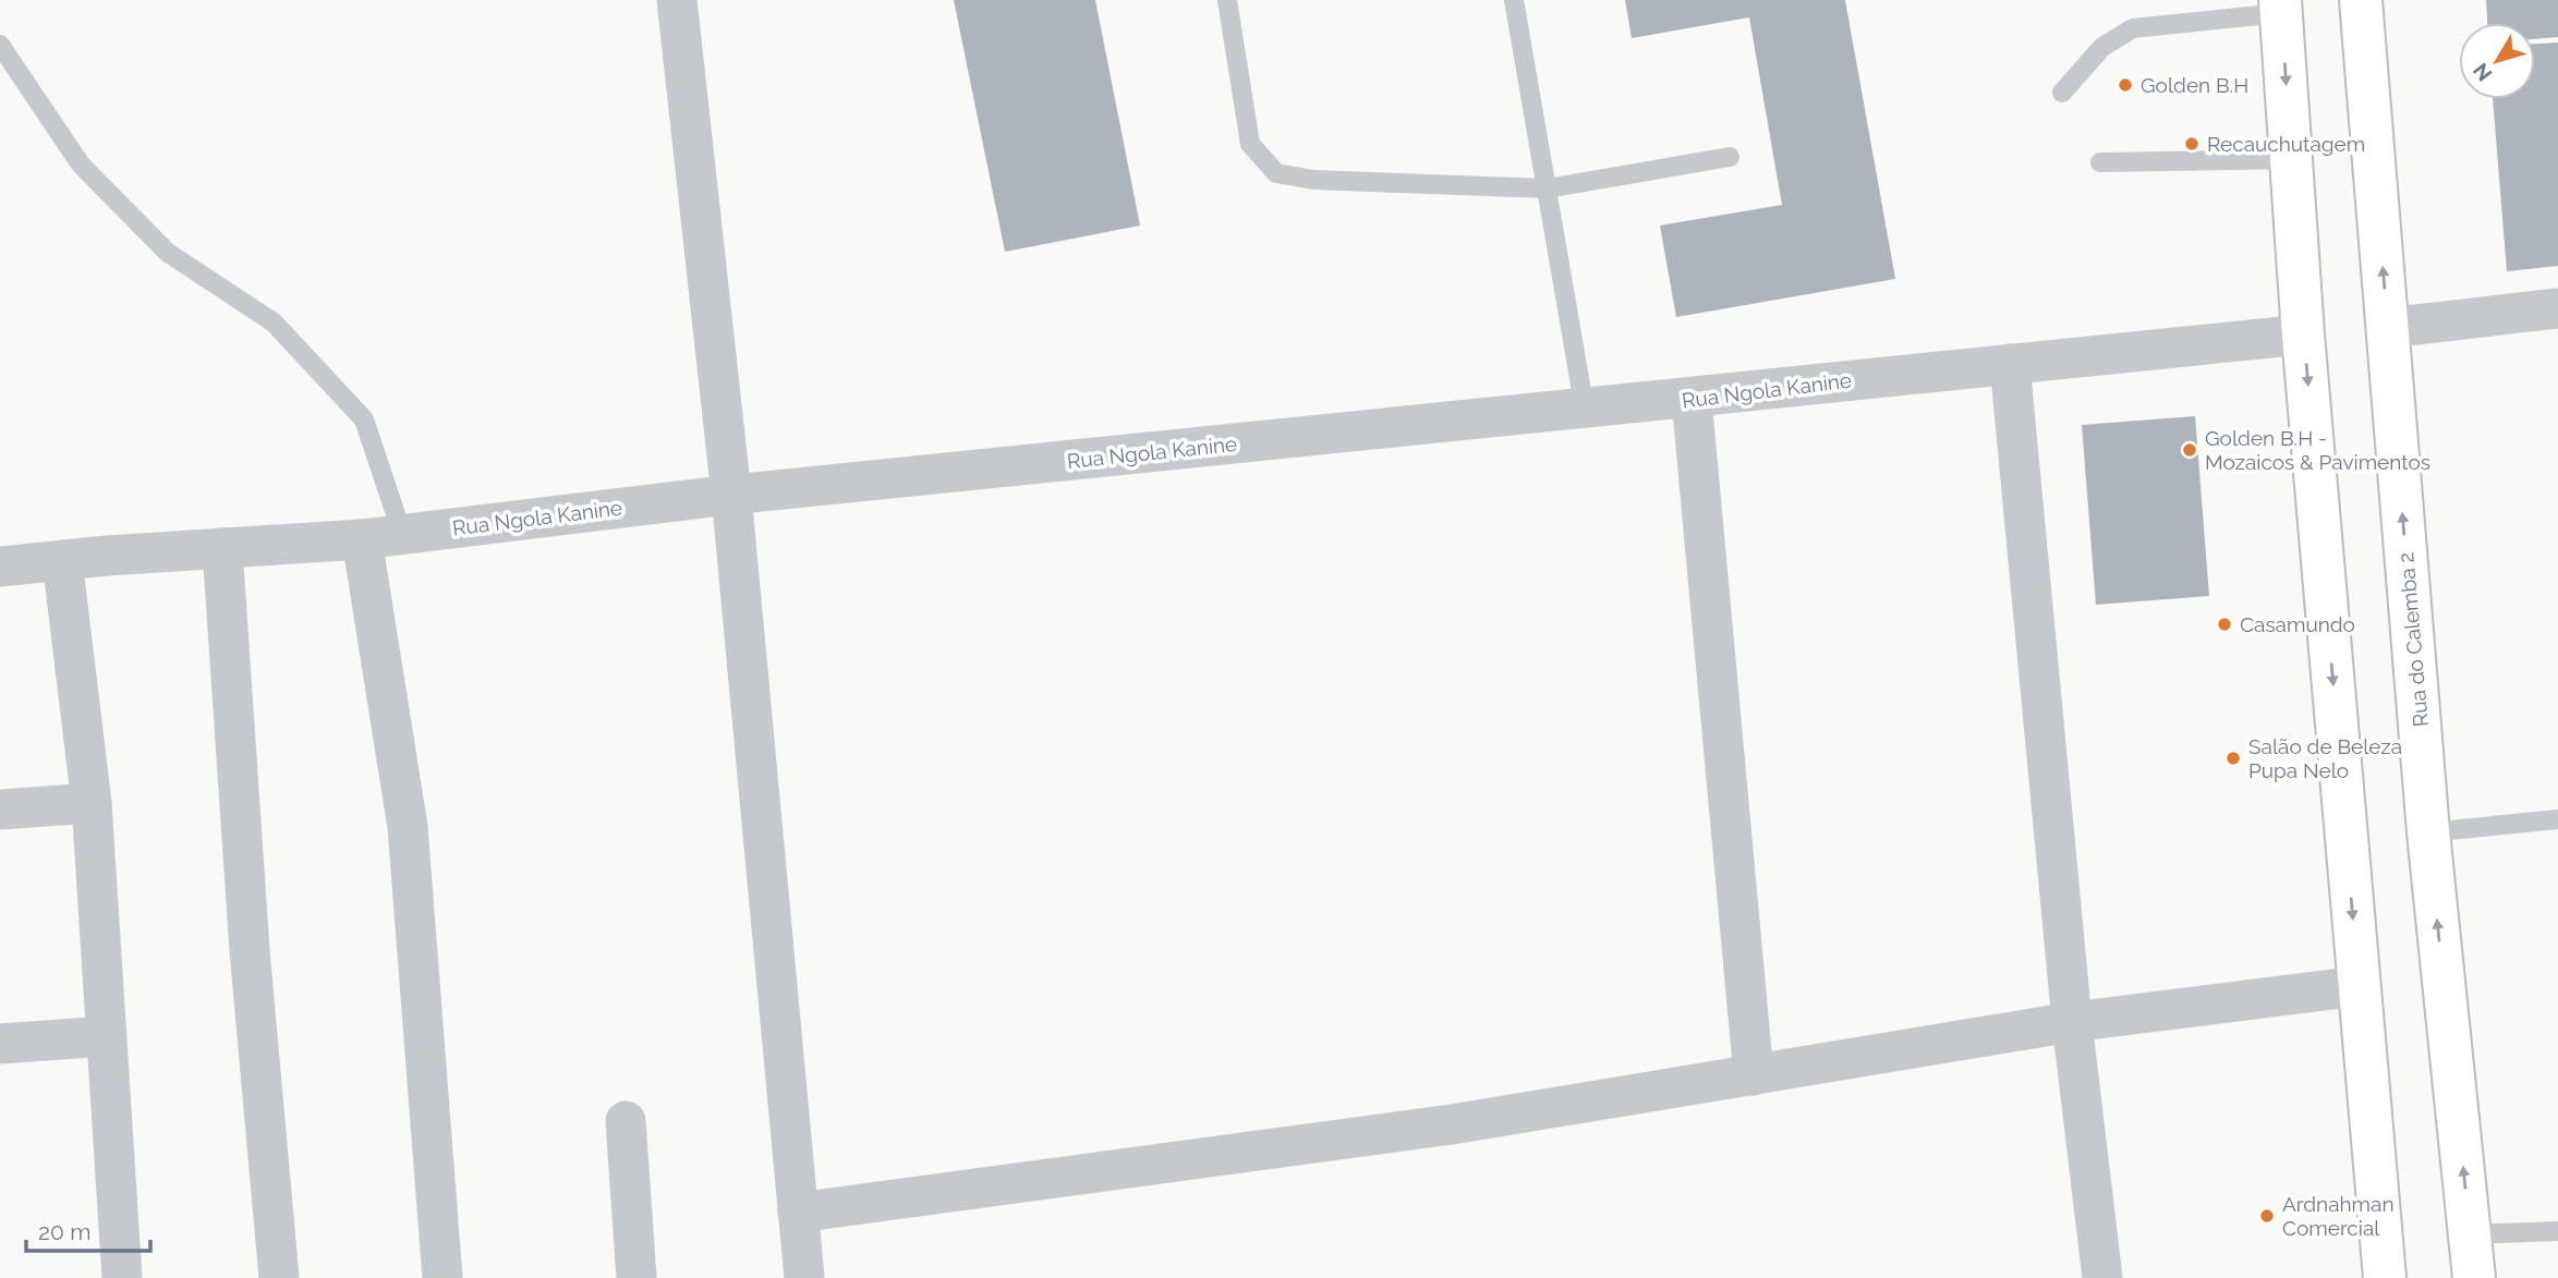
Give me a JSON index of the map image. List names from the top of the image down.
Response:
{
  "streets": {
    "main road": ["Rua do Calemba 2"],
    "street": ["Rua Ngola Kanine"]
  },
  "places": [
    "Golden B.H",
    "Recauchutagem",
    "Golden B.H - Mozaicos & Pavimentos",
    "Casamundo",
    "Salão de Beleza Pupa Nelo",
    "Ardnahman Comercial"
  ],
  "scale_bar": "20 m",
  "north": "bottom left"
}
